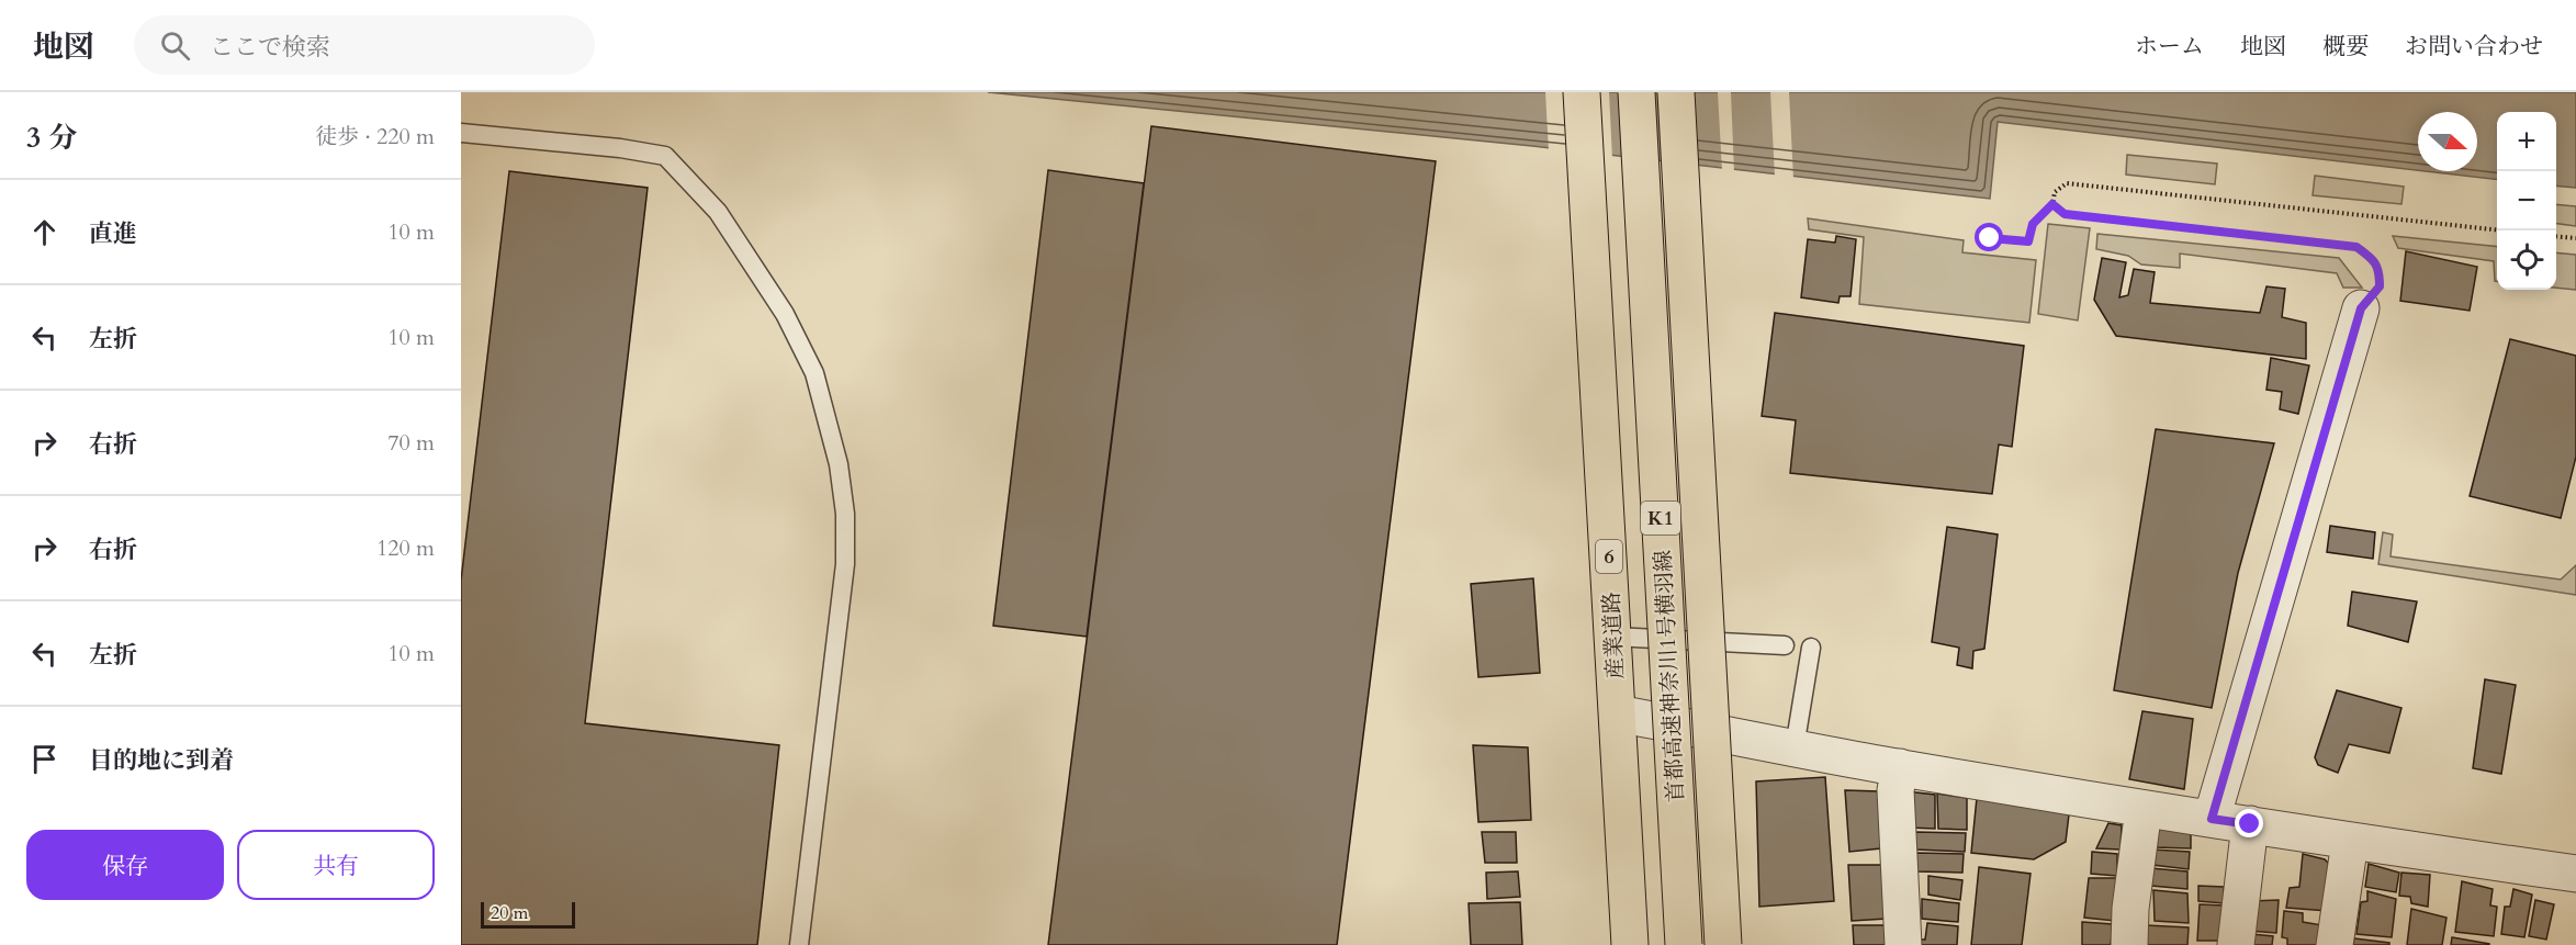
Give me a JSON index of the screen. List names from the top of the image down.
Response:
{
  "streets": {
    "main road": [
      "K1",
      "6",
      "産業道路",
      "首都高速神奈川1号横羽線"
    ]
  },
  "scale_bar": "20 m",
  "north": "right",
  "page": {
    "header": "地図",
    "search": "ここで検索",
    "nav": [
      "ホーム",
      "地図",
      "概要",
      "お問い合わせ"
    ],
    "heading": ["3 分", "徒歩 · 220 m"],
    "map_buttons": ["+", "−"],
    "list": [
      ["直進", "10 m"],
      ["左折", "10 m"],
      ["右折", "70 m"],
      ["右折", "120 m"],
      ["左折", "10 m"],
      "目的地に到着"
    ],
    "buttons": ["保存", "共有"],
    "scale": "20 m"
  }
}
